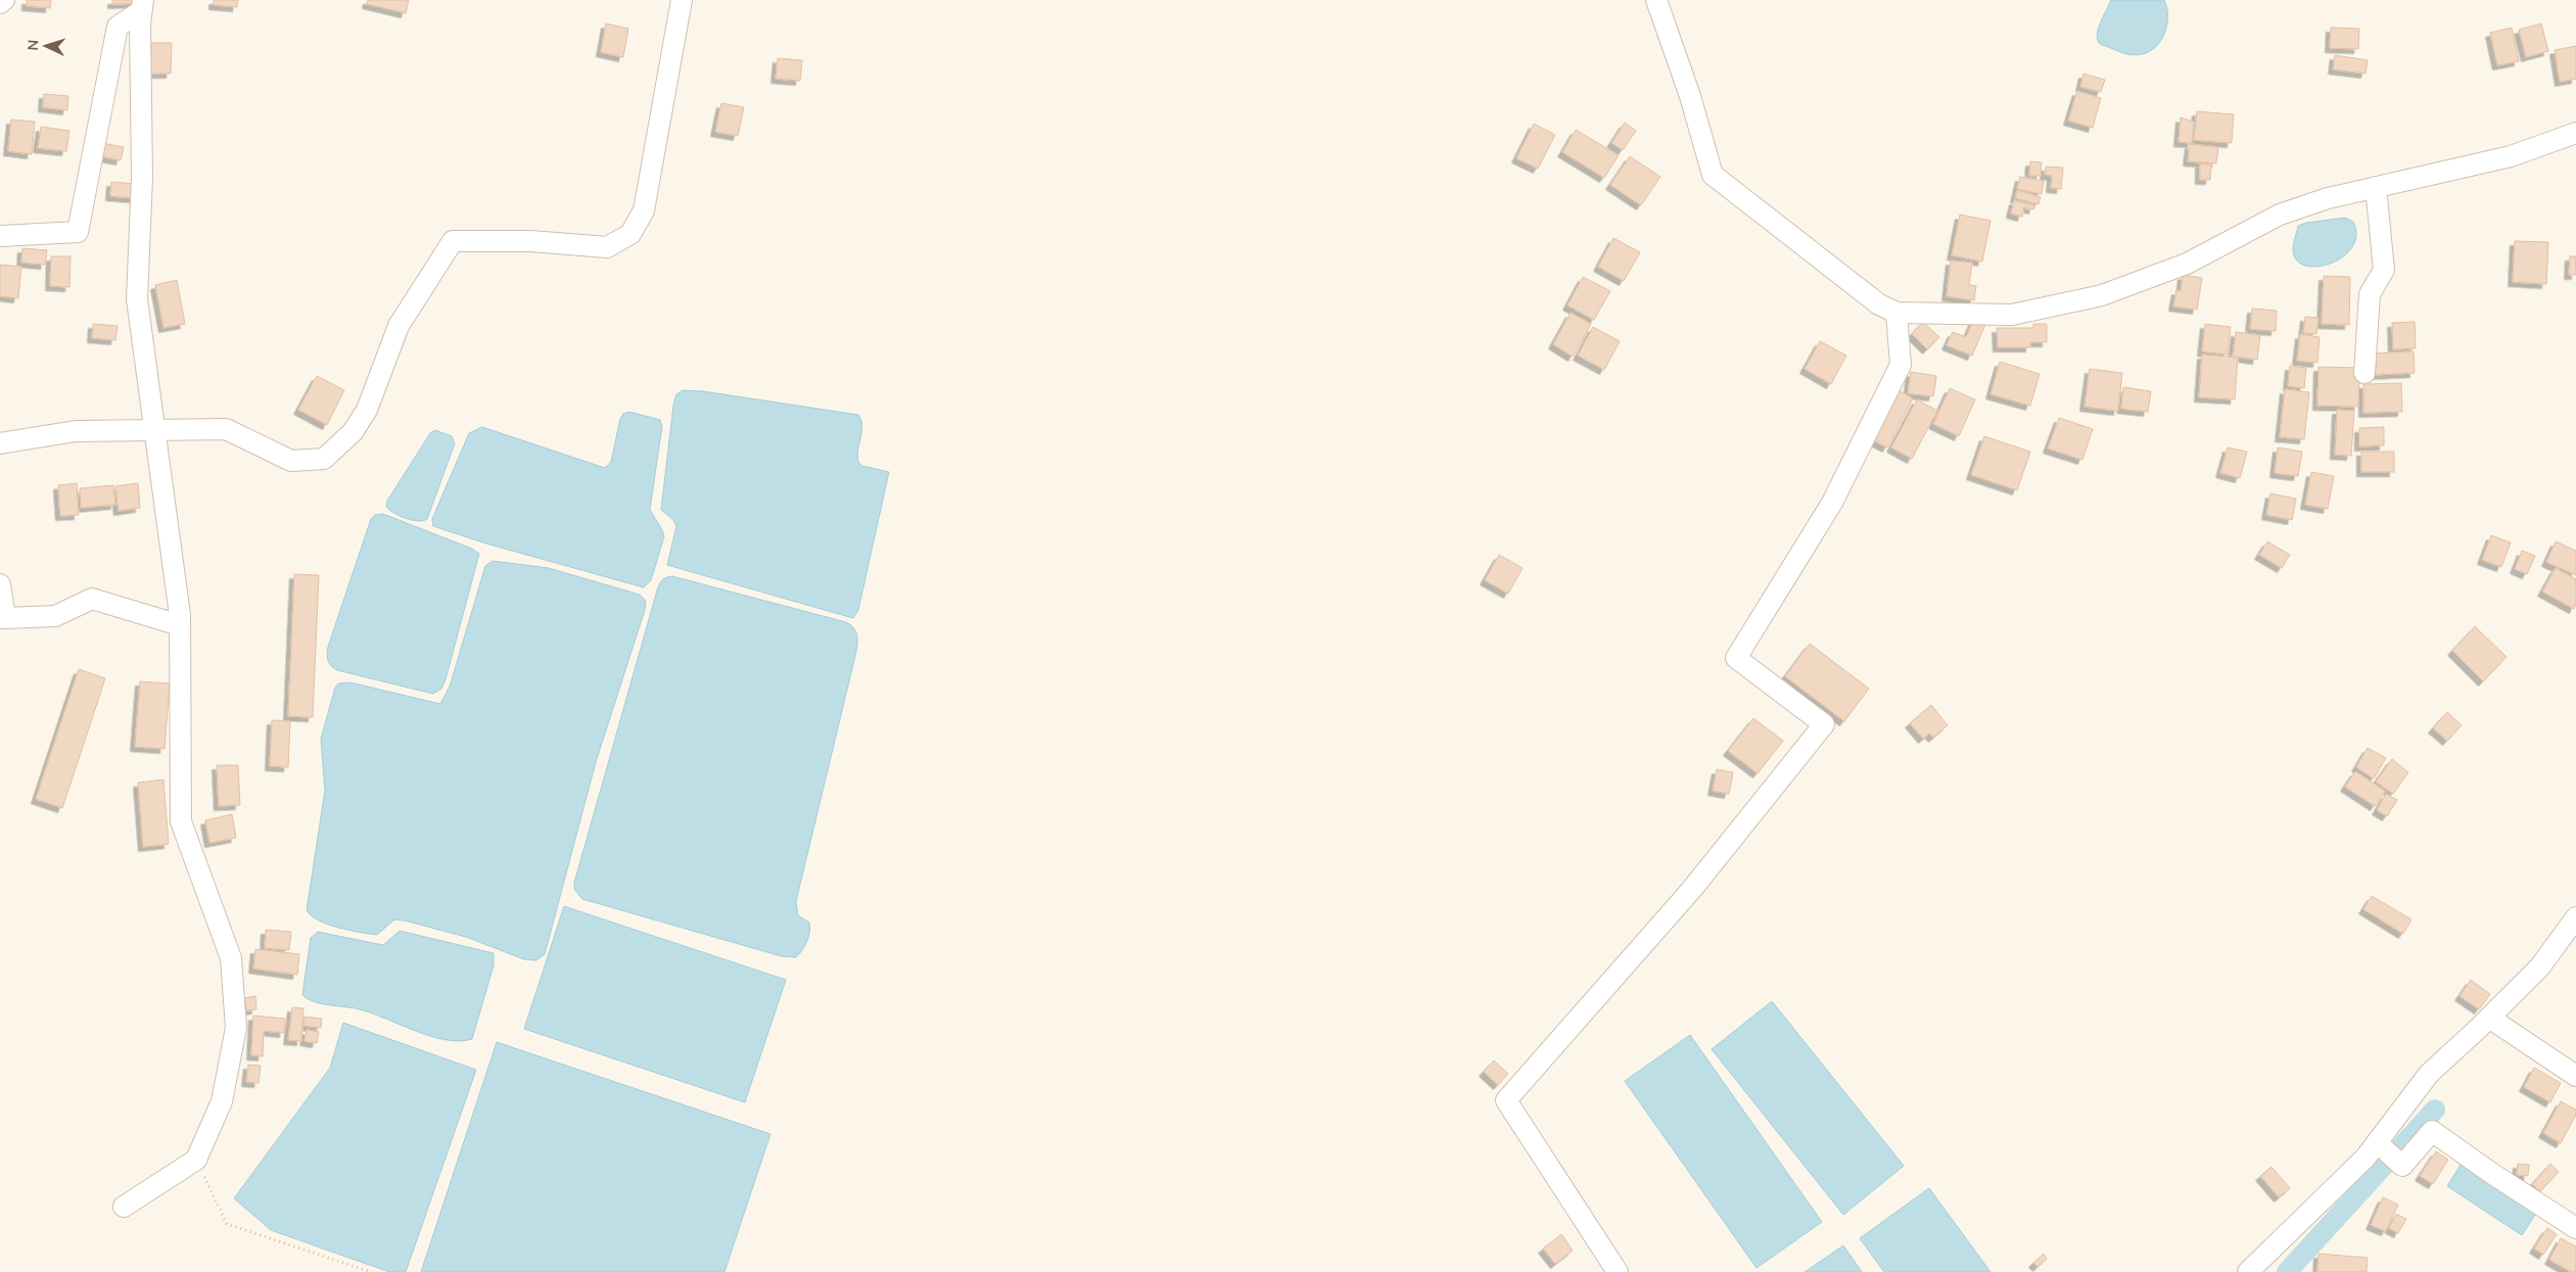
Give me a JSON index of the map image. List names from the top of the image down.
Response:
{
  "north": "left"
}
